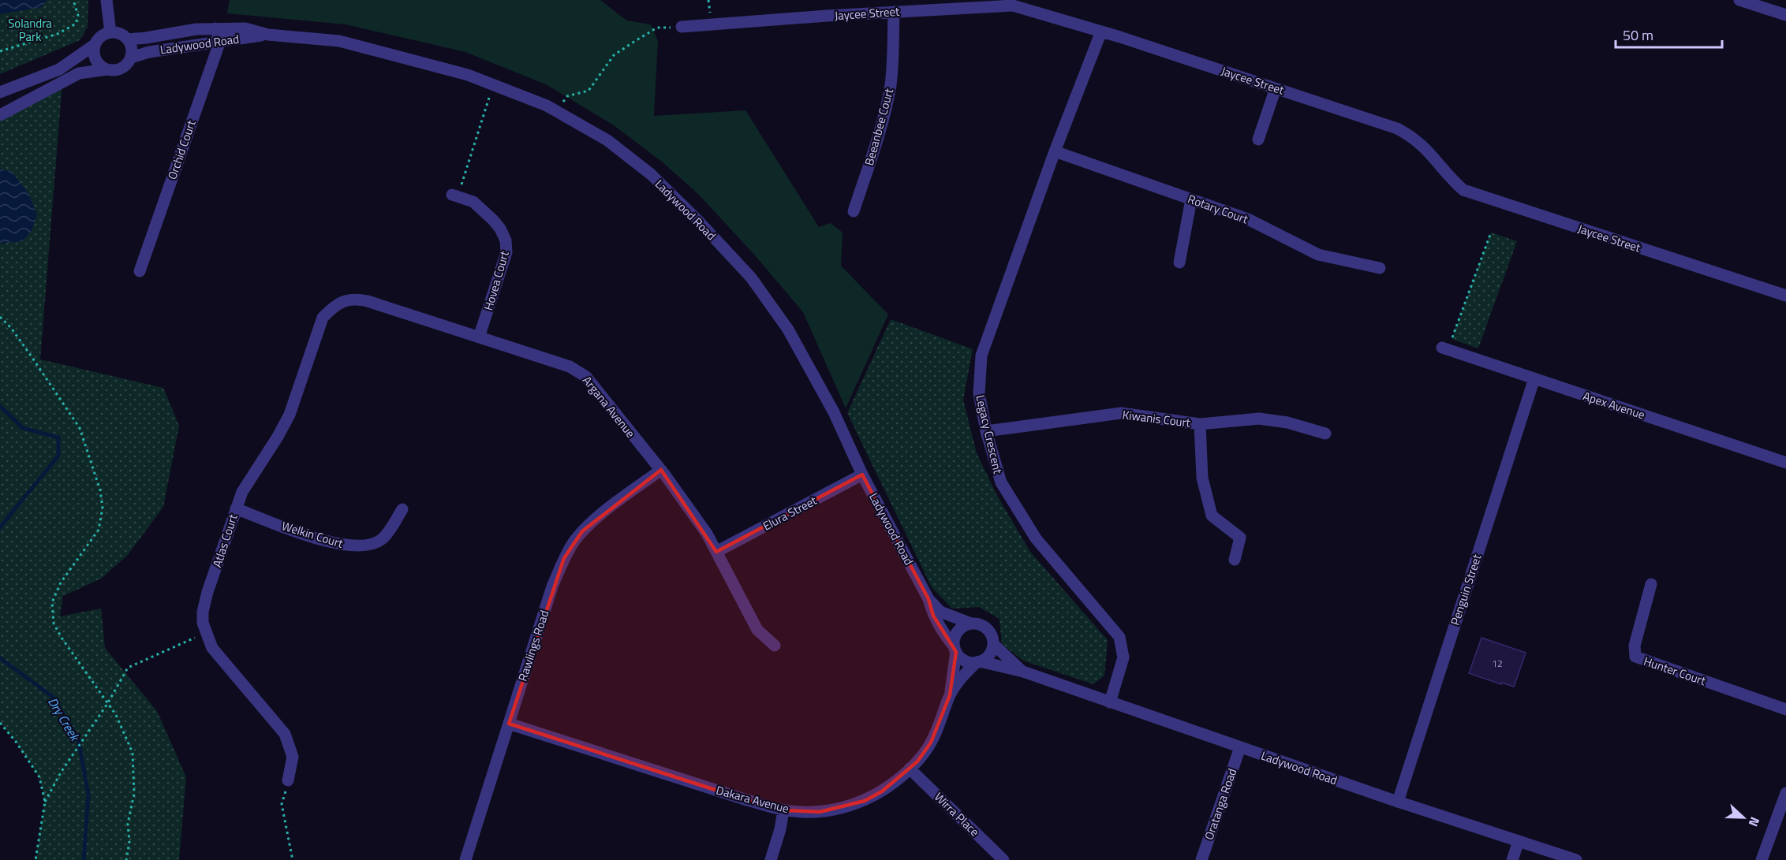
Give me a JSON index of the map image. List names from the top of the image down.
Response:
{
  "streets": {
    "street": [
      "Jaycee Street",
      "Ladywood Road",
      "Beeanbee Court",
      "Orchid Court",
      "Rotary Court",
      "Hovea Court",
      "Apex Avenue",
      "Argana Avenue",
      "Kiwanis Court",
      "Legacy Crescent",
      "Elura Street",
      "Welkin Court",
      "Atlas Court",
      "Penguin Street",
      "Rawlings Road",
      "Hunter Court",
      "Dakara Avenue",
      "Oratanga Road",
      "Wirra Place"
    ]
  },
  "crossings": [
    ["Jaycee Street", "Beeanbee Court"],
    ["Jaycee Street", "Legacy Crescent"],
    ["Ladywood Road", "Orchid Court"],
    ["Ladywood Road", "Legacy Crescent"],
    ["Ladywood Road", "Elura Street"],
    ["Ladywood Road", "Penguin Street"],
    ["Ladywood Road", "Dakara Avenue"],
    ["Ladywood Road", "Oratanga Road"],
    ["Rotary Court", "Legacy Crescent"],
    ["Hovea Court", "Argana Avenue"],
    ["Apex Avenue", "Penguin Street"],
    ["Argana Avenue", "Elura Street"],
    ["Argana Avenue", "Atlas Court"],
    ["Argana Avenue", "Rawlings Road"],
    ["Kiwanis Court", "Legacy Crescent"],
    ["Welkin Court", "Atlas Court"],
    ["Rawlings Road", "Dakara Avenue"],
    ["Dakara Avenue", "Wirra Place"]
  ],
  "water": ["Dry Creek"],
  "parks": ["Solandra Park"],
  "house_numbers": ["12"],
  "scale_bar": "50 m",
  "north": "right"
}
